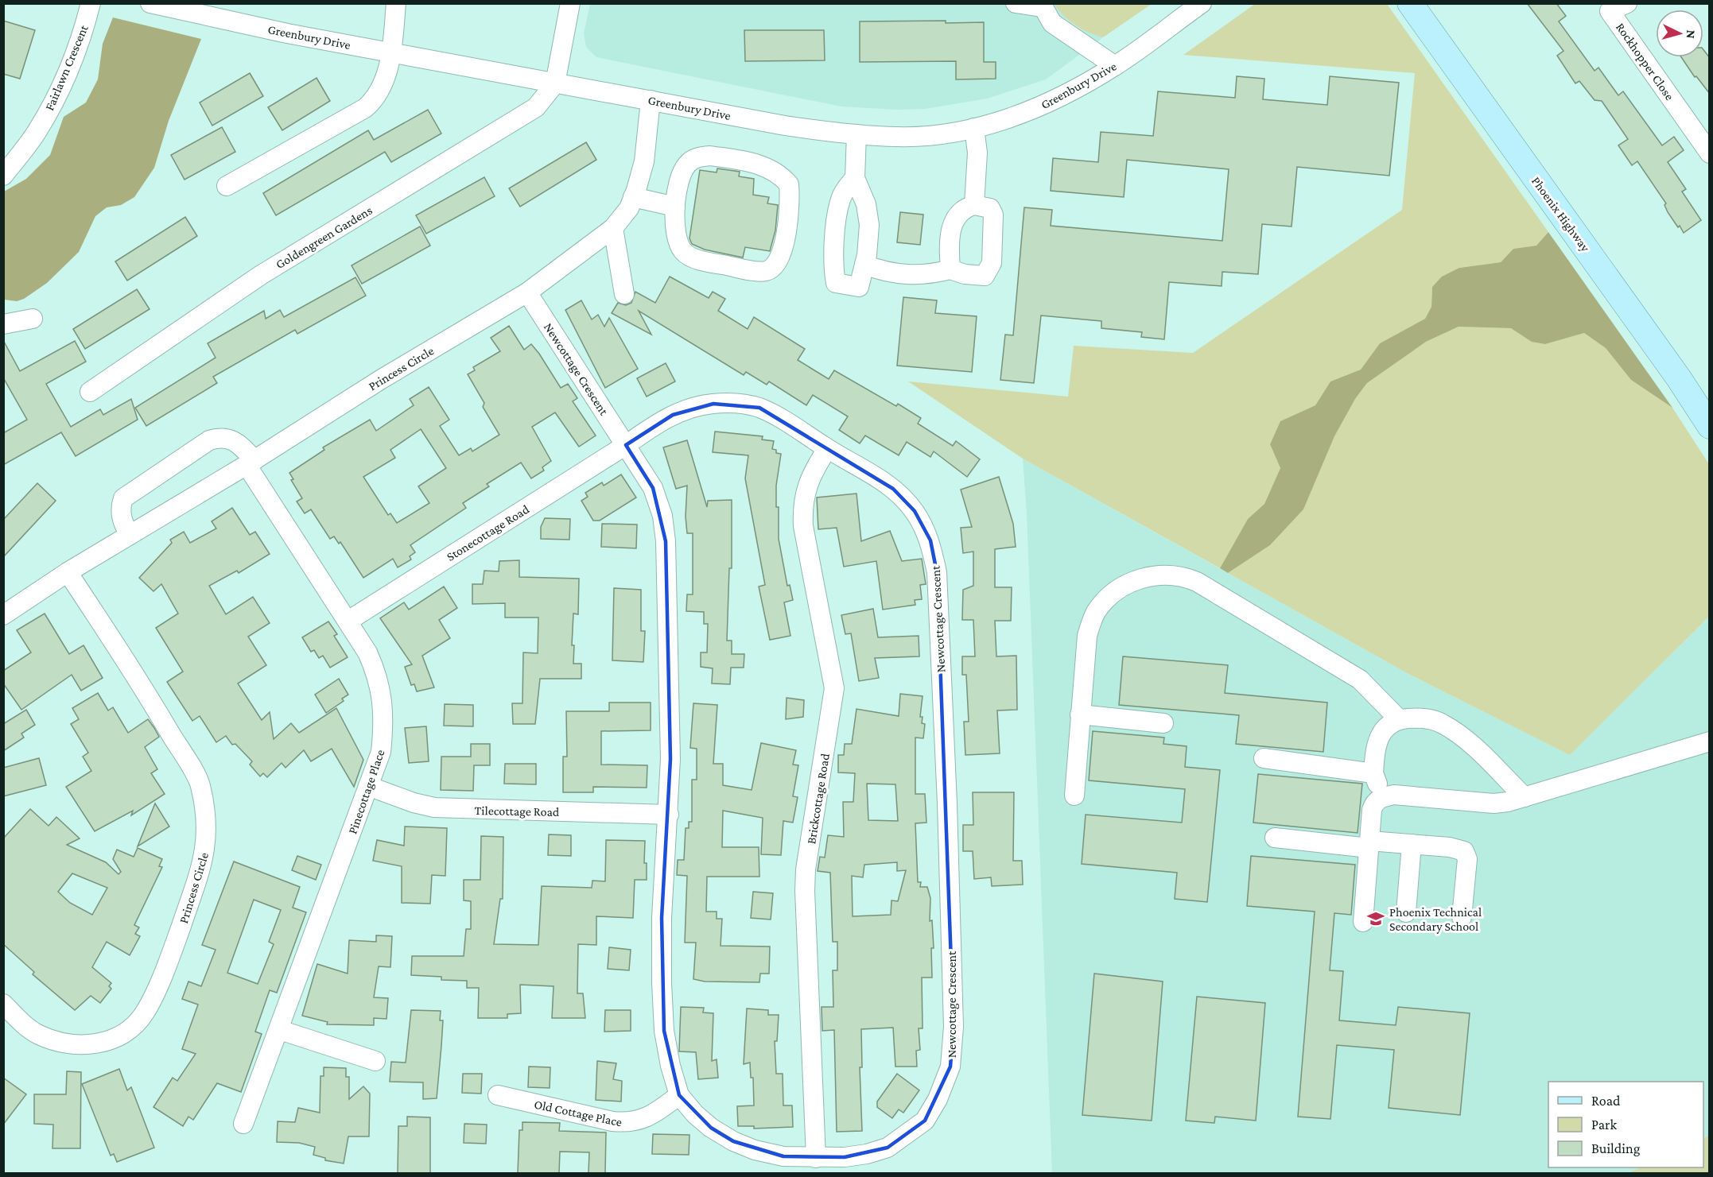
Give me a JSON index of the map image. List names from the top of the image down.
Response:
{
  "streets": {
    "main road": ["Phoenix Highway"],
    "street": [
      "Greenbury Drive",
      "Rockhopper Close",
      "Fairlawn Crescent",
      "Goldengreen Gardens",
      "Princess Circle",
      "Newcottage Crescent",
      "Stonecottage Road",
      "Pinecottage Place",
      "Brickcottage Road",
      "Tilecottage Road",
      "Old Cottage Place"
    ]
  },
  "crossings": [
    ["Greenbury Drive", "Goldengreen Gardens"],
    ["Greenbury Drive", "Princess Circle"],
    ["Princess Circle", "Newcottage Crescent"],
    ["Princess Circle", "Pinecottage Place"],
    ["Newcottage Crescent", "Stonecottage Road"],
    ["Newcottage Crescent", "Brickcottage Road"],
    ["Newcottage Crescent", "Tilecottage Road"],
    ["Newcottage Crescent", "Old Cottage Place"],
    ["Stonecottage Road", "Pinecottage Place"],
    ["Pinecottage Place", "Tilecottage Road"]
  ],
  "places": {
    "school or university": ["Phoenix Technical Secondary School"]
  },
  "legend": ["Road", "Park", "Building"],
  "north": "right"
}
